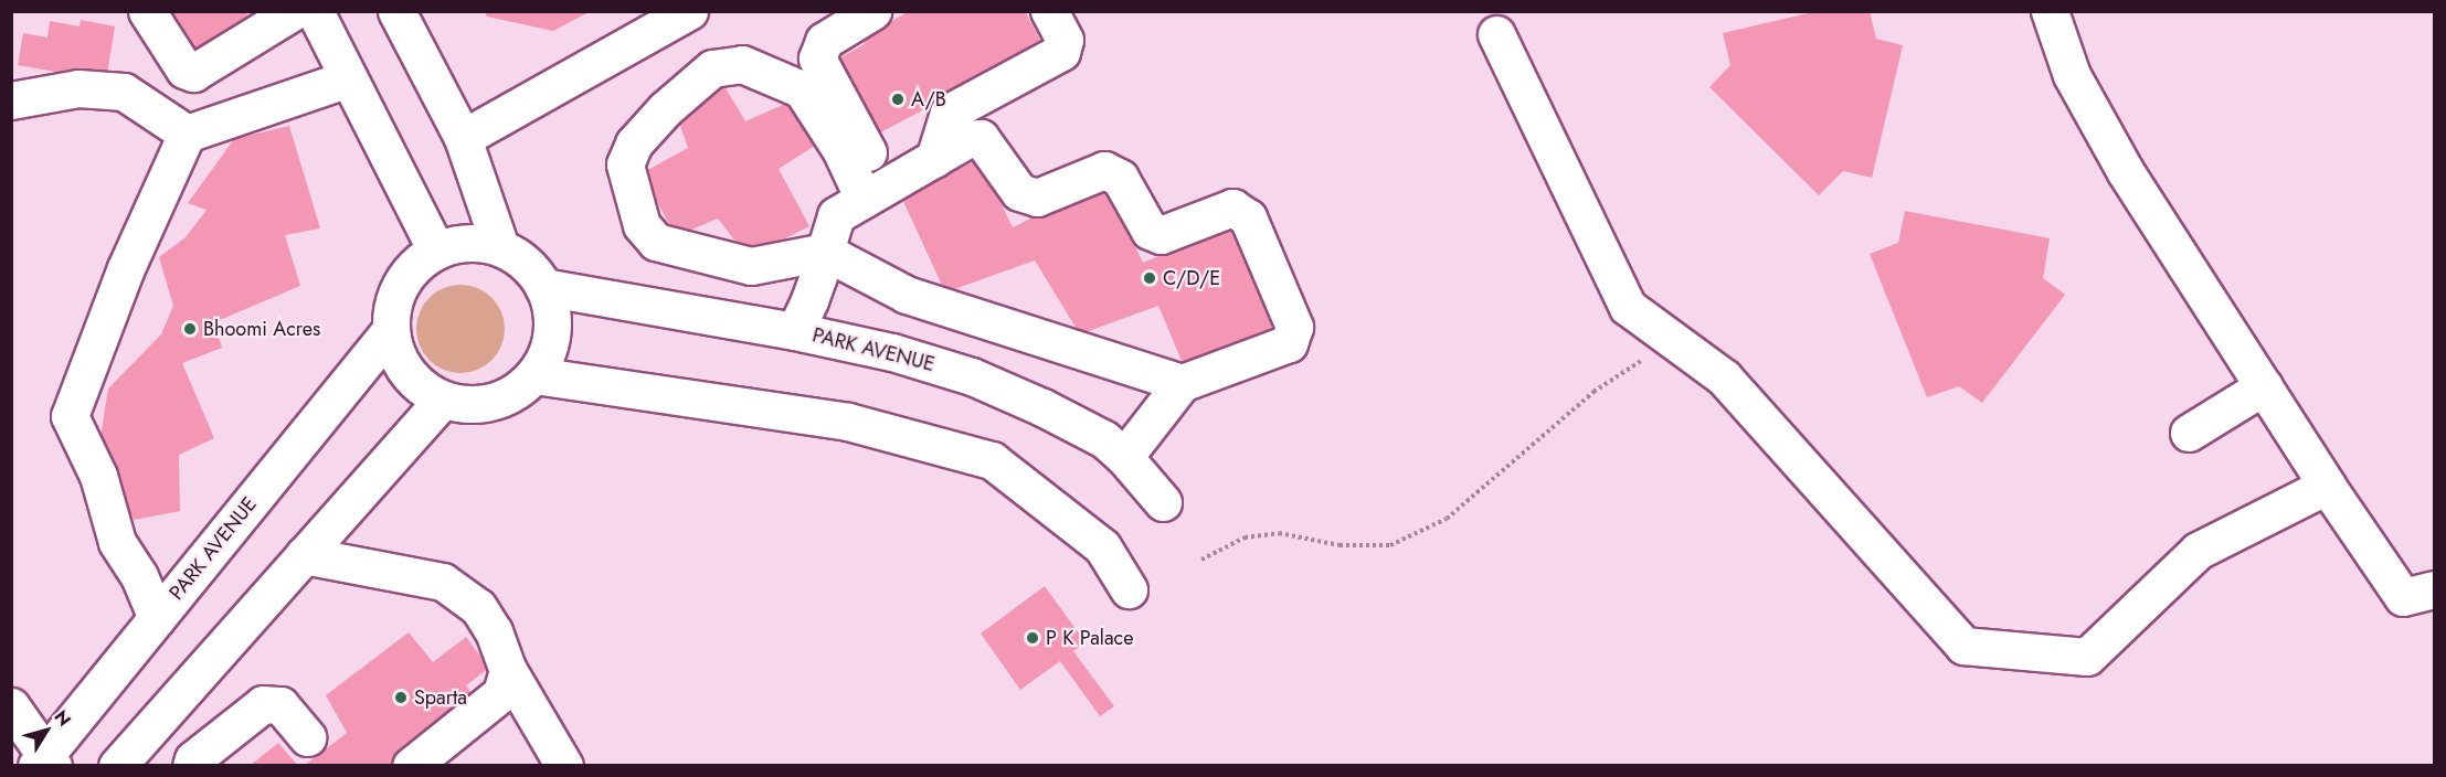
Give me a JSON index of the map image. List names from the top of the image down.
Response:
{
  "streets": {
    "street": ["PARK AVENUE"]
  },
  "places": [
    "A/B",
    "C/D/E",
    "Bhoomi Acres",
    "P K Palace",
    "Sparta"
  ],
  "north": "top right"
}
